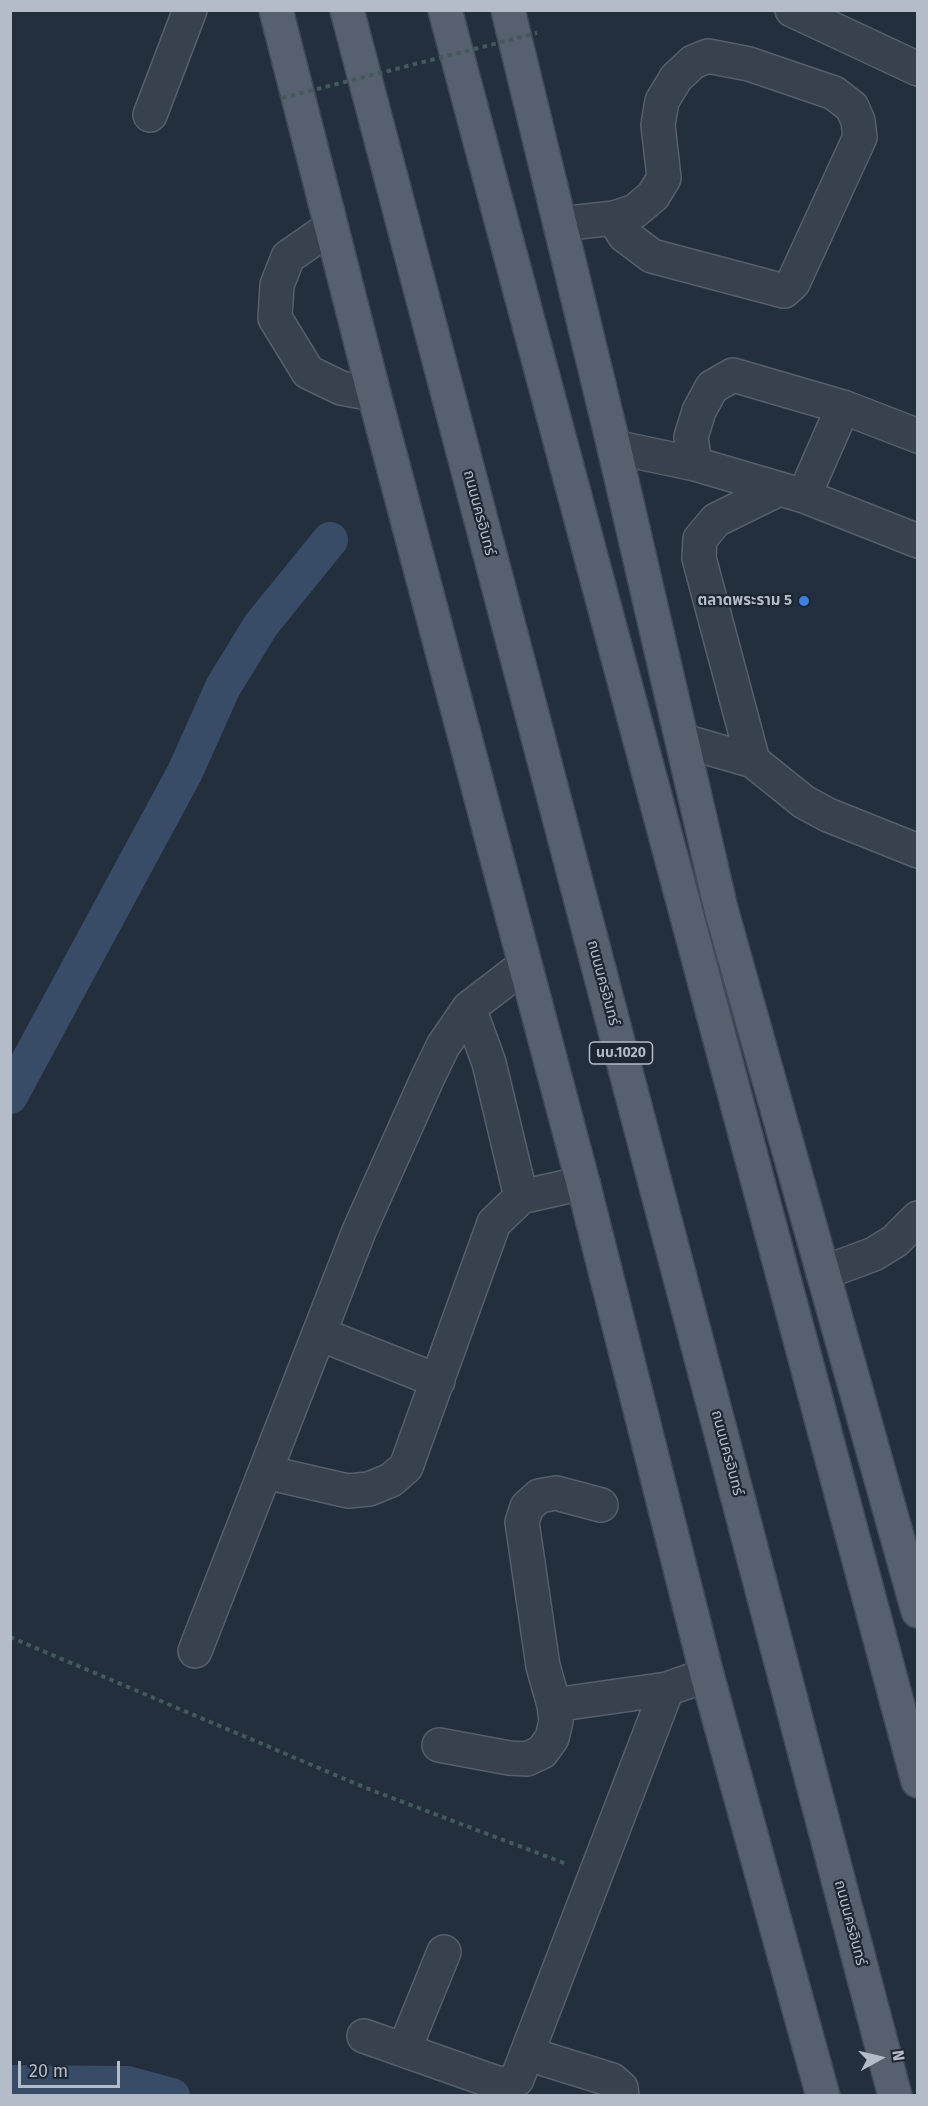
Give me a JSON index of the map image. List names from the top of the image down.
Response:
{
  "streets": {
    "main road": ["ถนนนครอินทร์", "นบ.1020"]
  },
  "places": ["ตลาดพระราม 5"],
  "scale_bar": "20 m",
  "north": "right"
}
